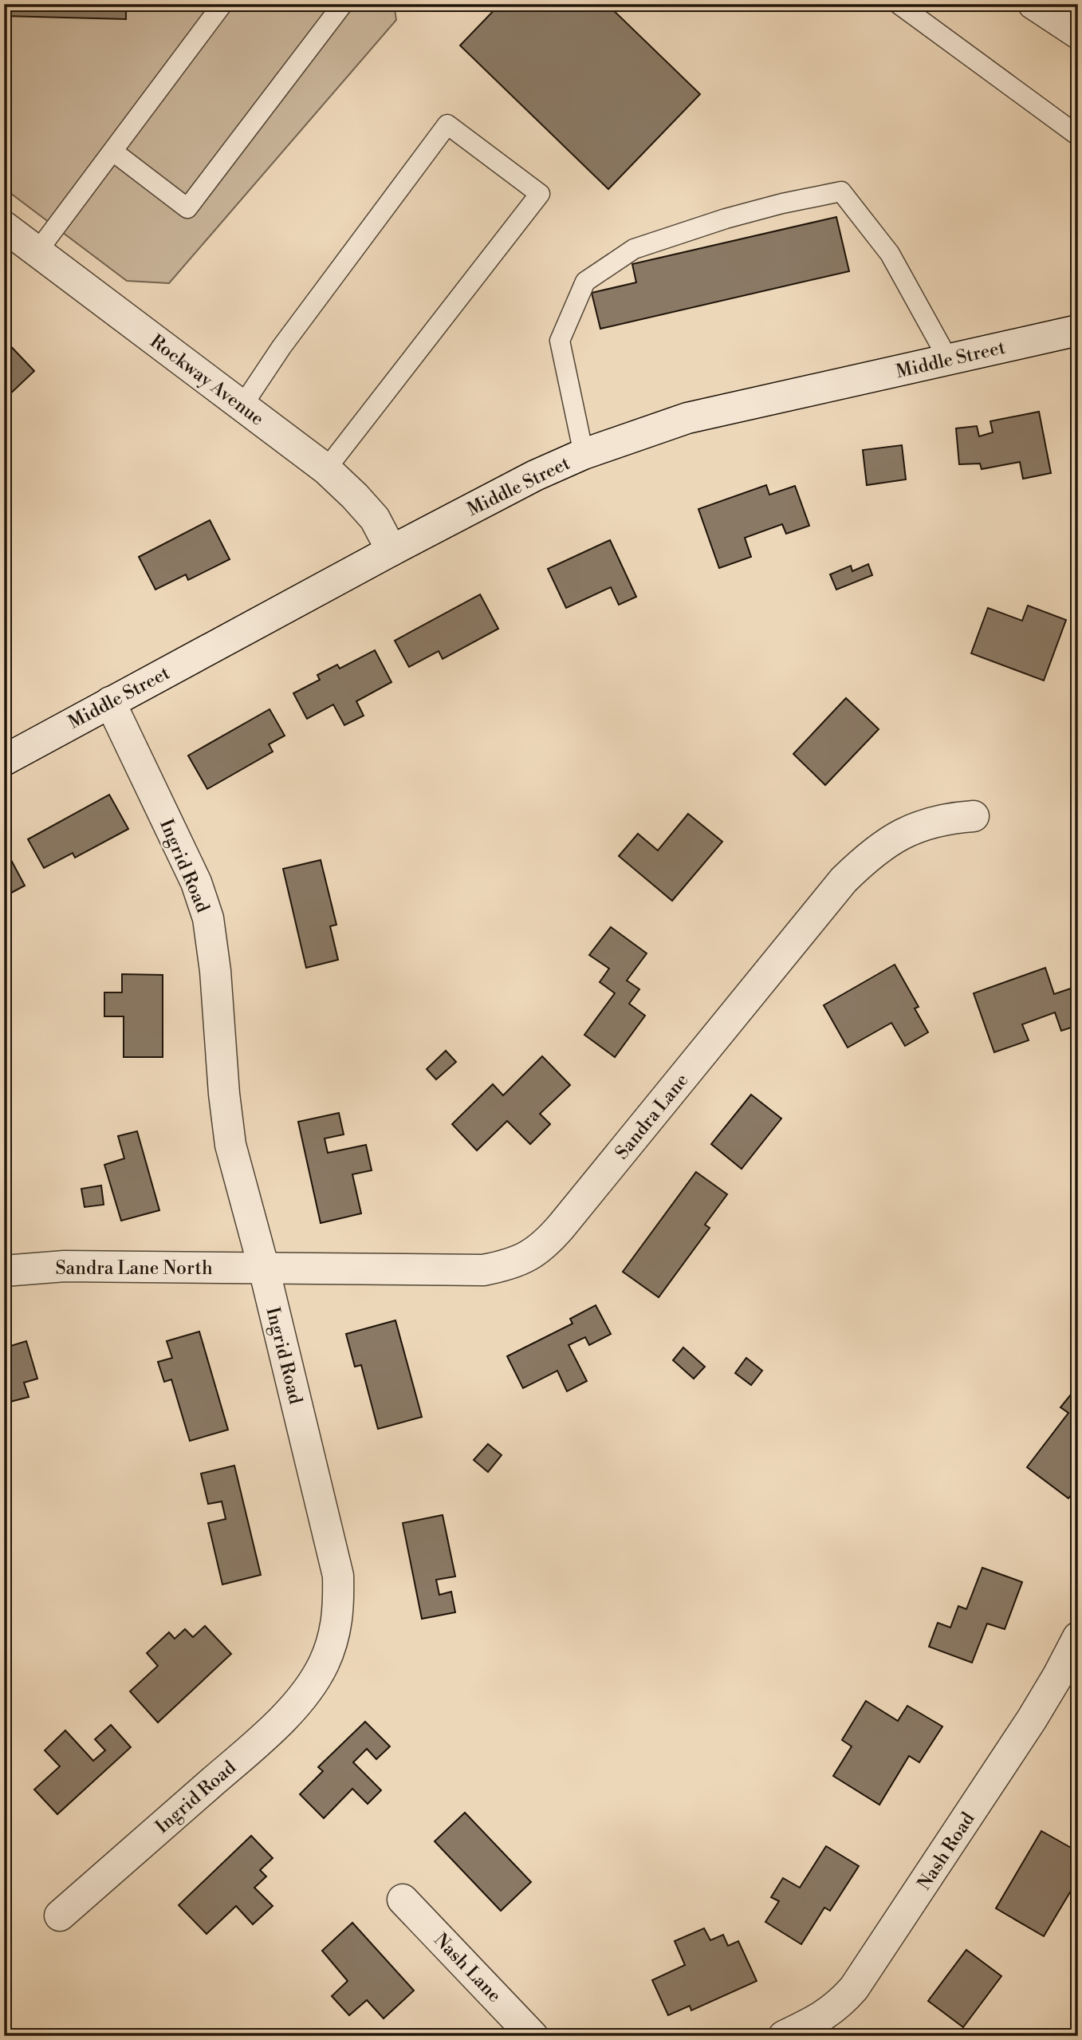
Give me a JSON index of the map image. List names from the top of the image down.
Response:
{
  "streets": {
    "street": [
      "Middle Street",
      "Rockway Avenue",
      "Ingrid Road",
      "Sandra Lane",
      "Sandra Lane North",
      "Nash Road",
      "Nash Lane"
    ]
  },
  "crossings": [
    ["Middle Street", "Rockway Avenue"],
    ["Middle Street", "Ingrid Road"],
    ["Ingrid Road", "Sandra Lane"],
    ["Ingrid Road", "Sandra Lane North"],
    ["Sandra Lane", "Sandra Lane North"]
  ]
}
